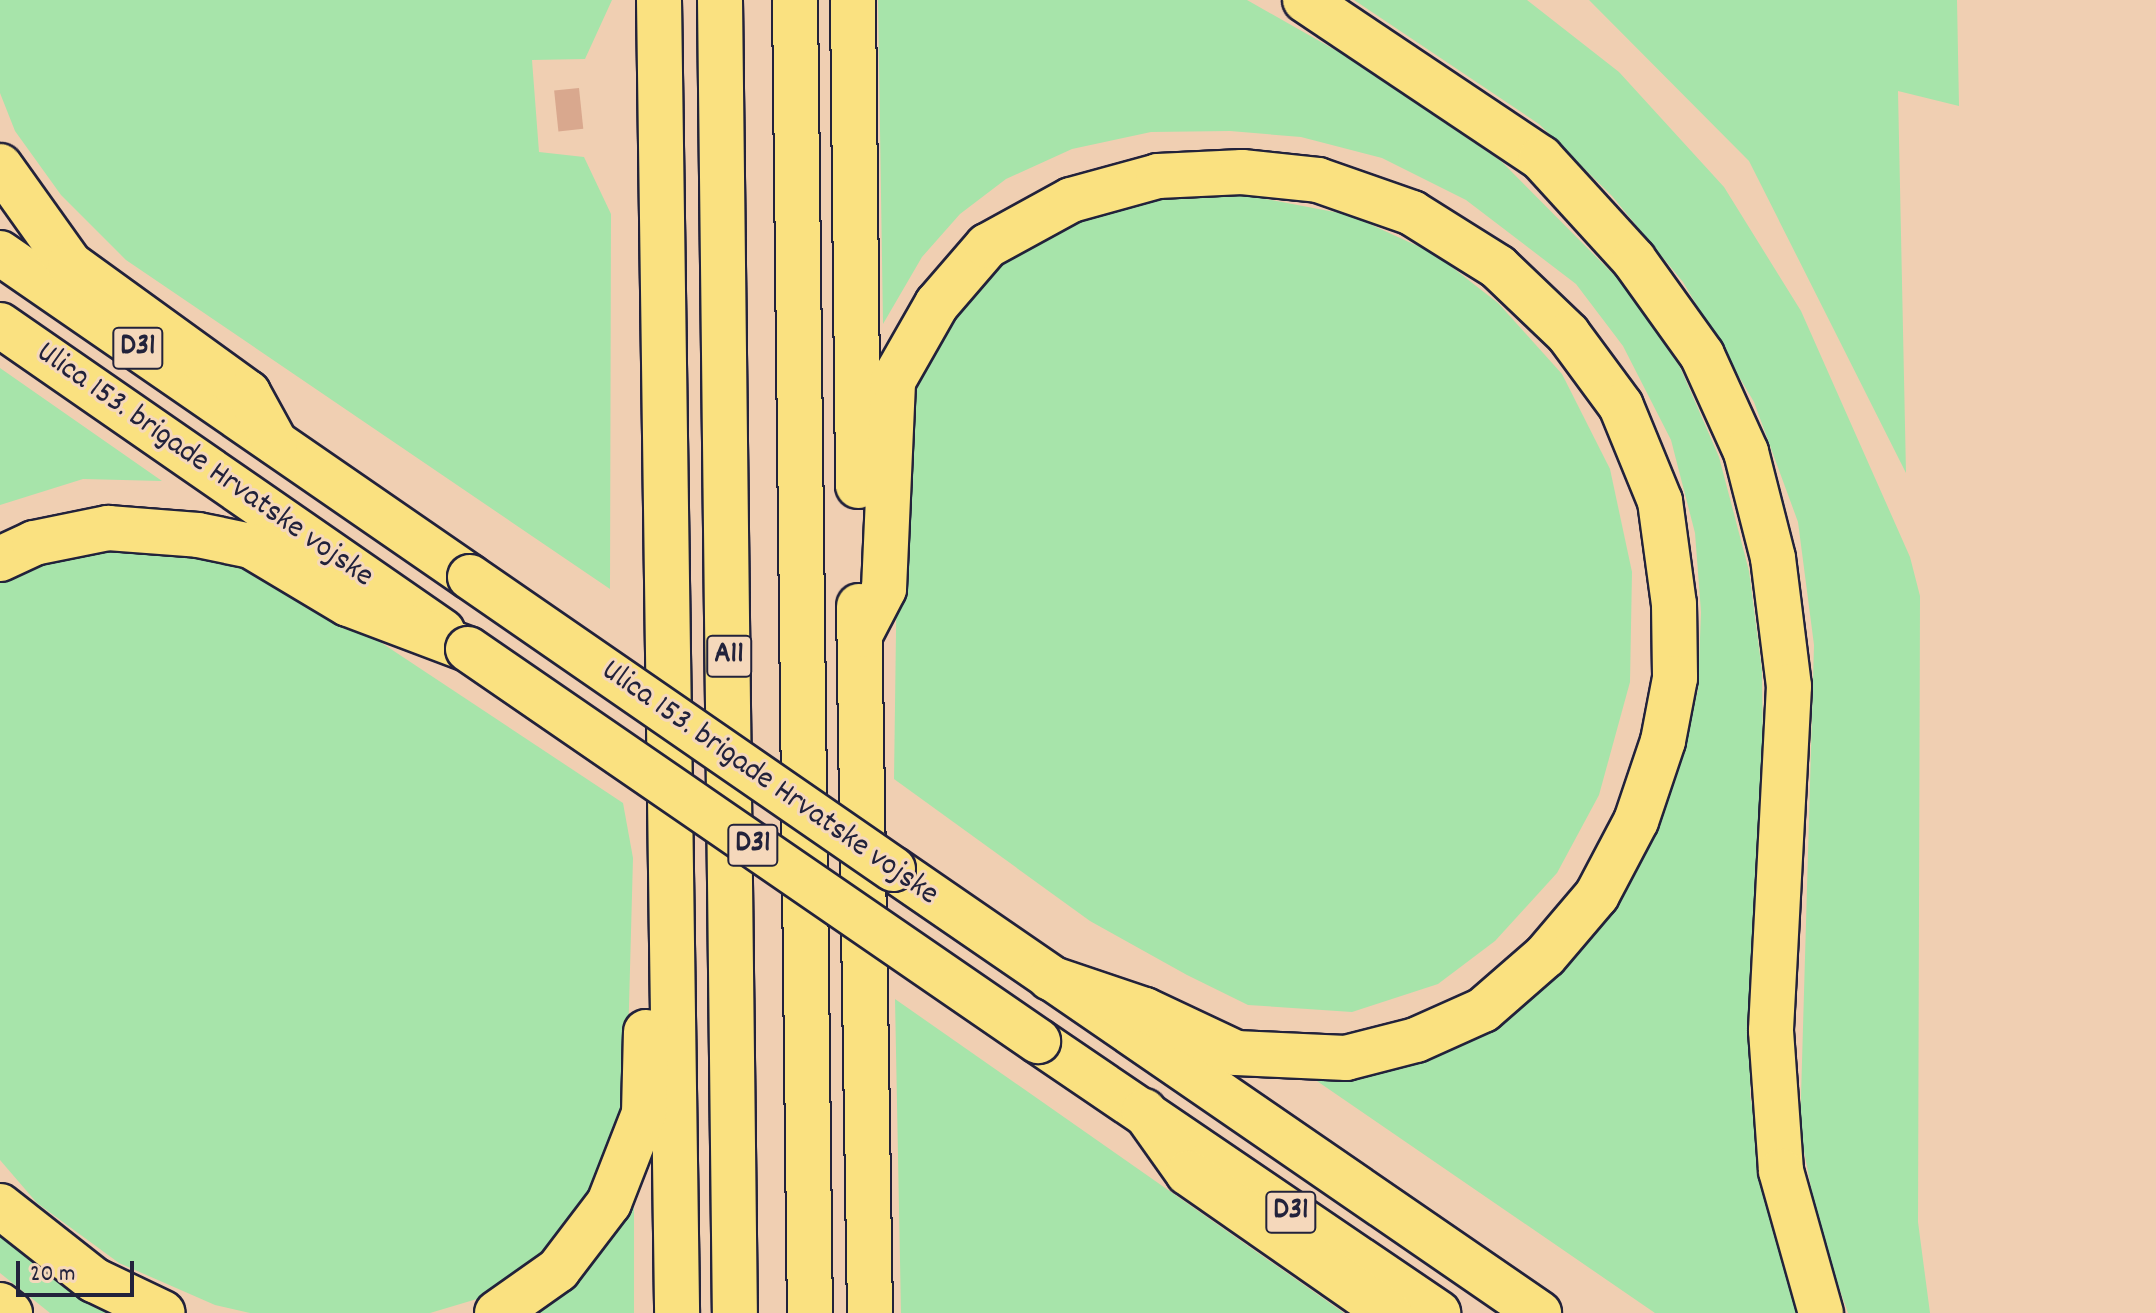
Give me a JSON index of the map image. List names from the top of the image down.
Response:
{
  "streets": {
    "main road": ["D31", "Ulica 153. brigade Hrvatske vojske", "A11"]
  },
  "scale_bar": "20 m"
}
